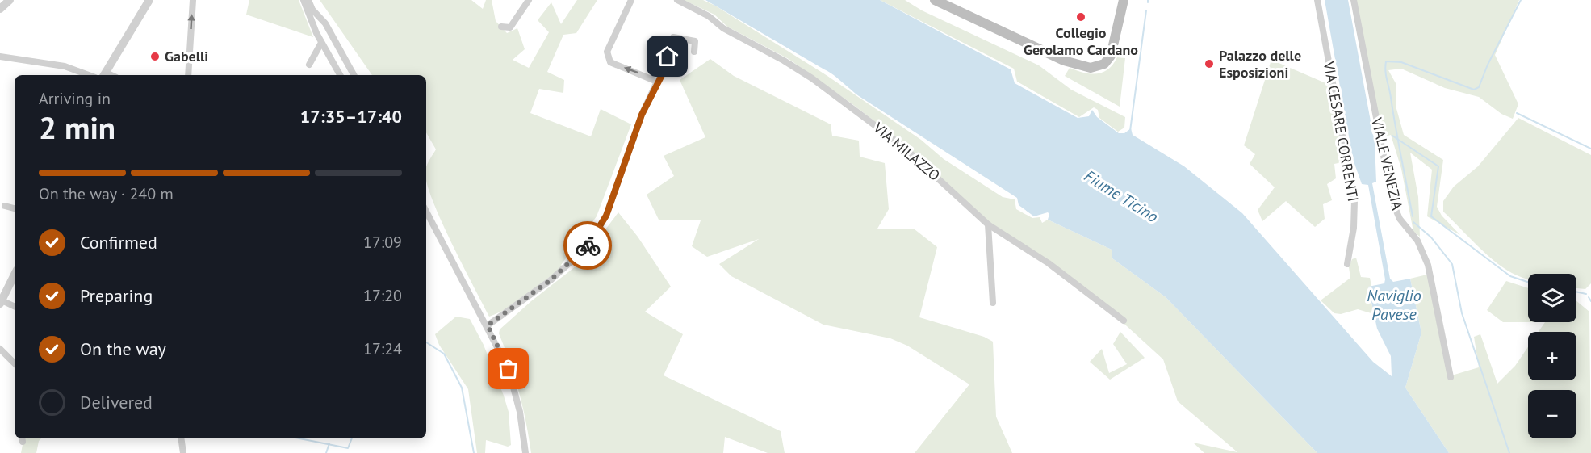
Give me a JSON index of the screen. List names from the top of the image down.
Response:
{
  "streets": {
    "street": ["VIA CESARE CORRENTI", "VIA MILAZZO", "VIALE VENEZIA"]
  },
  "water": ["Fiume Ticino", "Naviglio Pavese"],
  "places": ["Collegio Gerolamo Cardano", "Gabelli", "Palazzo delle Esposizioni"],
  "page": {
    "heading": ["2 min", "Arriving in", "17:35–17:40"],
    "bar": "On the way · 240 m",
    "list": [
      ["Confirmed", "17:09"],
      ["Preparing", "17:20"],
      ["On the way", "17:24"],
      "Delivered"
    ],
    "map_buttons": ["+", "−"]
  }
}
